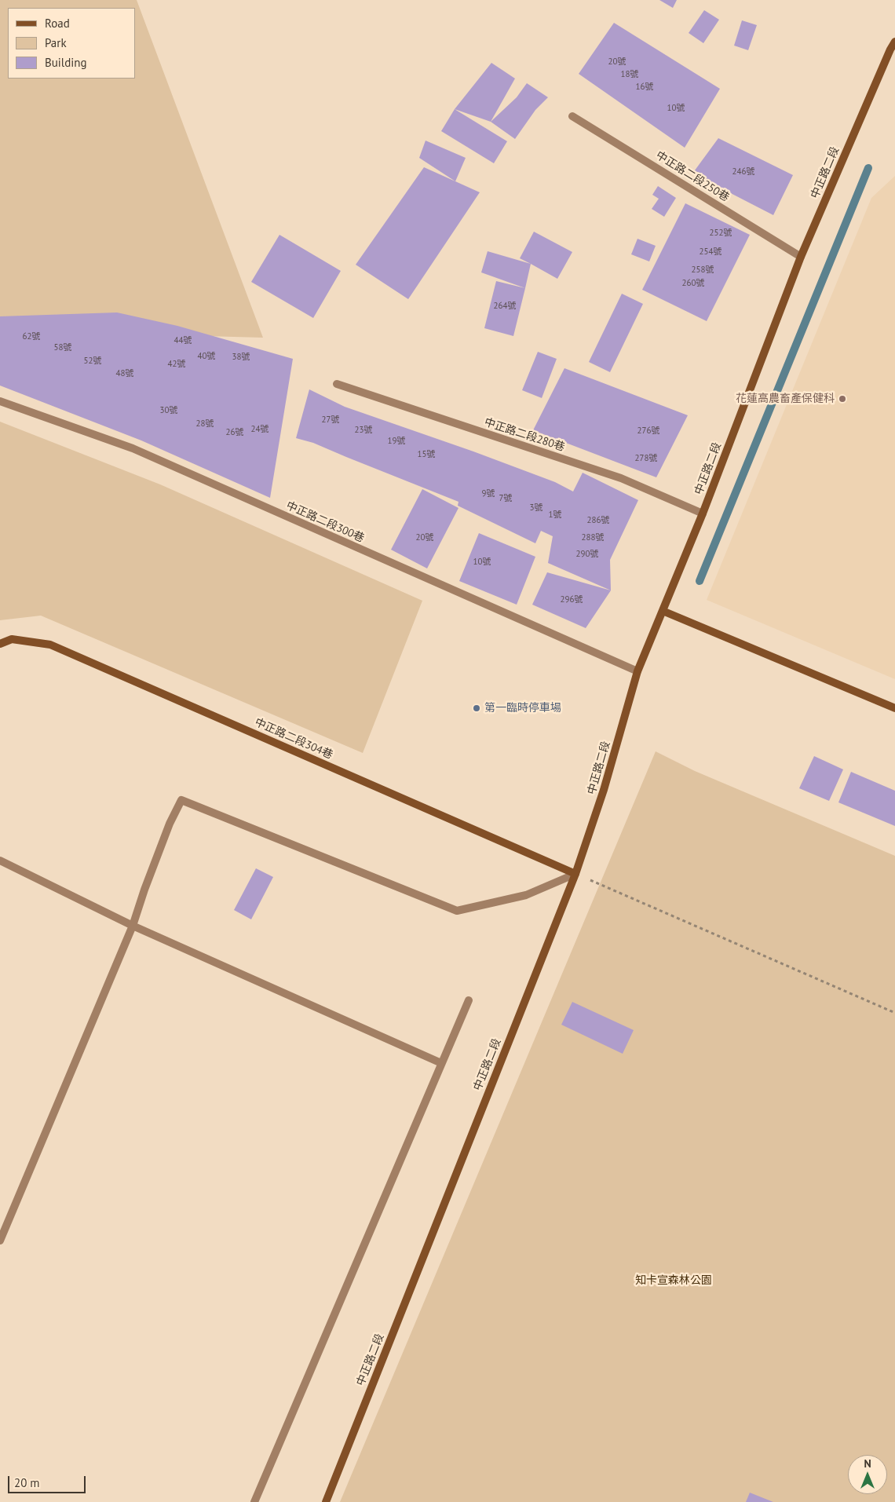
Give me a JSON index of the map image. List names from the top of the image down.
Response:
{
  "streets": {
    "street": [
      "中正路二段",
      "中正路二段250巷",
      "中正路二段280巷",
      "中正路二段300巷",
      "中正路二段304巷"
    ]
  },
  "crossings": [
    ["中正路二段", "中正路二段250巷"],
    ["中正路二段", "中正路二段280巷"],
    ["中正路二段", "中正路二段300巷"],
    ["中正路二段", "中正路二段304巷"]
  ],
  "parks": ["知卡宣森林公園"],
  "places": ["花蓮高農畜產保健科", "第一臨時停車場"],
  "house_numbers": [
    "20號",
    "18號",
    "16號",
    "10號",
    "246號",
    "252號",
    "254號",
    "258號",
    "260號",
    "264號",
    "62號",
    "44號",
    "58號",
    "40號",
    "38號",
    "52號",
    "42號",
    "48號",
    "30號",
    "27號",
    "28號",
    "24號",
    "23號",
    "276號",
    "26號",
    "19號",
    "15號",
    "278號",
    "9號",
    "7號",
    "3號",
    "1號",
    "286號",
    "20號",
    "288號",
    "290號",
    "10號",
    "296號"
  ],
  "legend": ["Road", "Park", "Building"],
  "scale_bar": "20 m",
  "north": "top"
}
